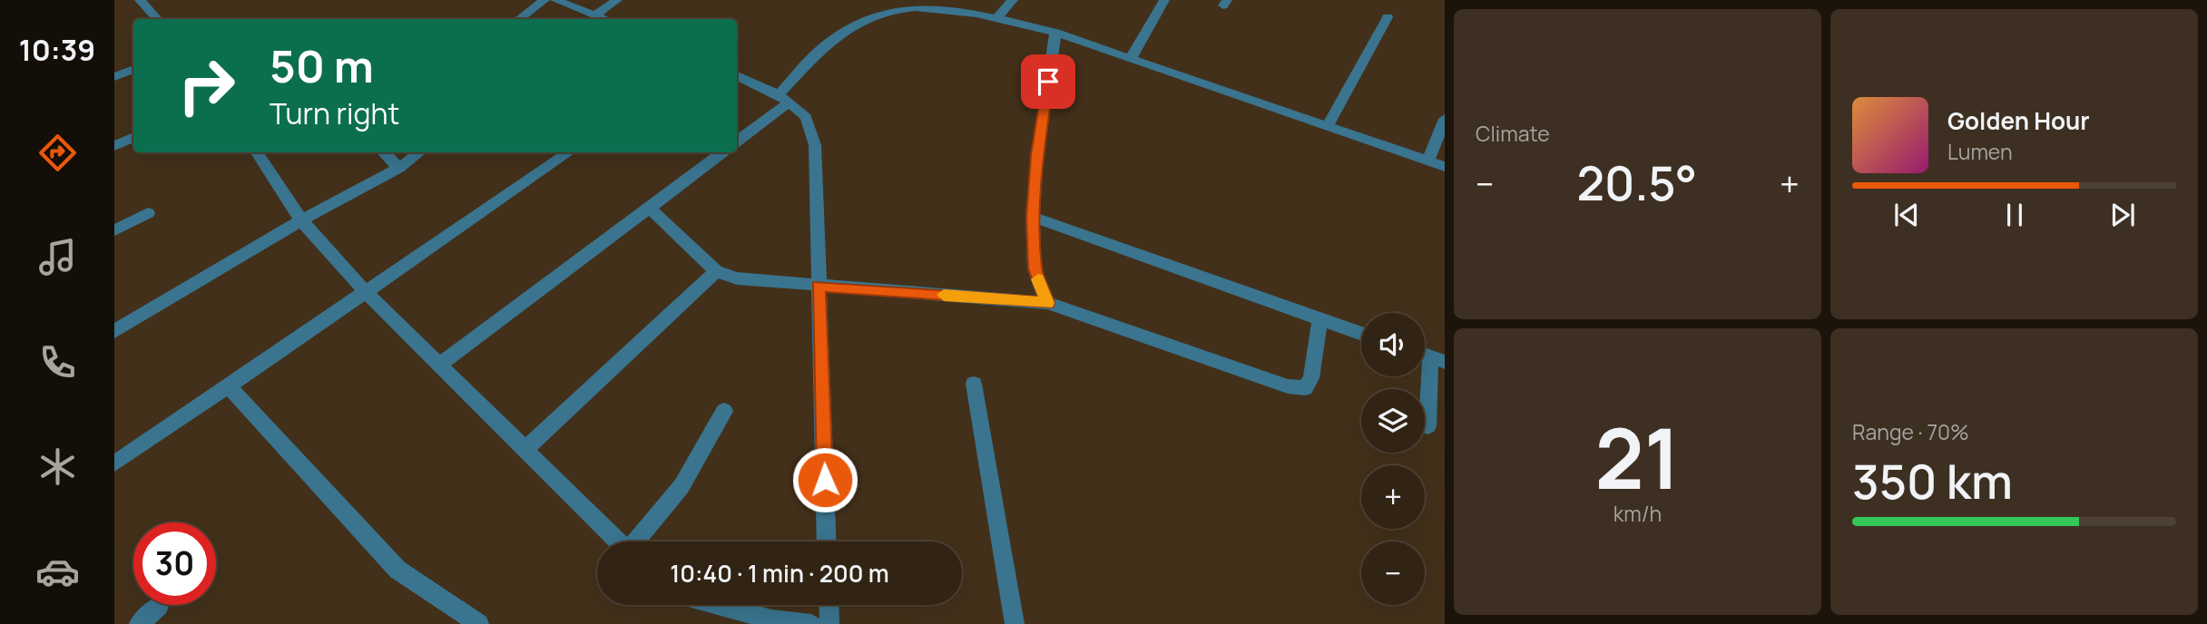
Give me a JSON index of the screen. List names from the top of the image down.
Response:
{
  "page": {
    "tabs": "10:39",
    "tile": [
      "Climate",
      ["21", "km/h"],
      ["Range · 70%", "350 km"]
    ],
    "turn": ["50 m", "Turn right"],
    "song": ["Golden Hour", "Lumen"],
    "heat": ["−", "20.5°", "+"],
    "map_buttons": ["+", "−"],
    "limit": "30",
    "trip": "10:40 · 1 min · 200 m"
  }
}
